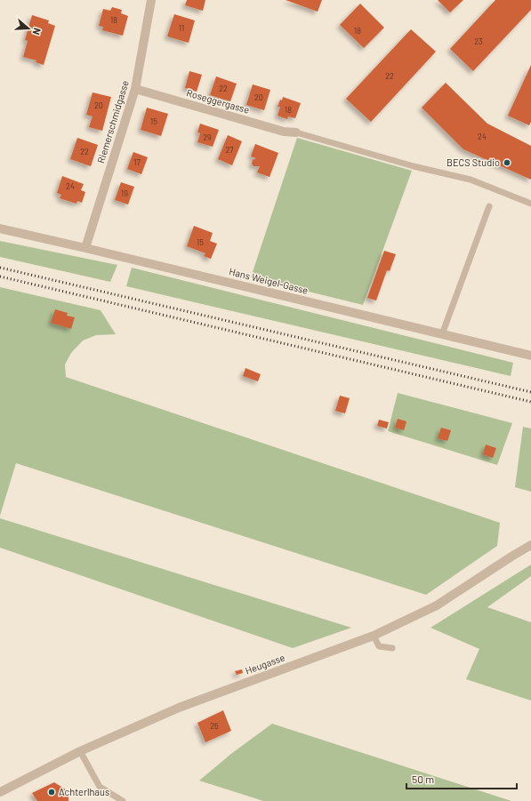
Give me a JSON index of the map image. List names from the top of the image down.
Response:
{
  "streets": {
    "street": [
      "Roseggergasse",
      "Riemerschmidgasse",
      "Hans Weigel-Gasse",
      "Heugasse"
    ]
  },
  "crossings": [
    ["Roseggergasse", "Riemerschmidgasse"],
    ["Riemerschmidgasse", "Hans Weigel-Gasse"]
  ],
  "places": ["BECS Studio", "Achterlhaus"],
  "house_numbers": [
    "18",
    "11",
    "18",
    "23",
    "22",
    "22",
    "20",
    "20",
    "18",
    "15",
    "24",
    "29",
    "27",
    "22",
    "17",
    "24",
    "19",
    "15",
    "26"
  ],
  "scale_bar": "50 m",
  "north": "right"
}
